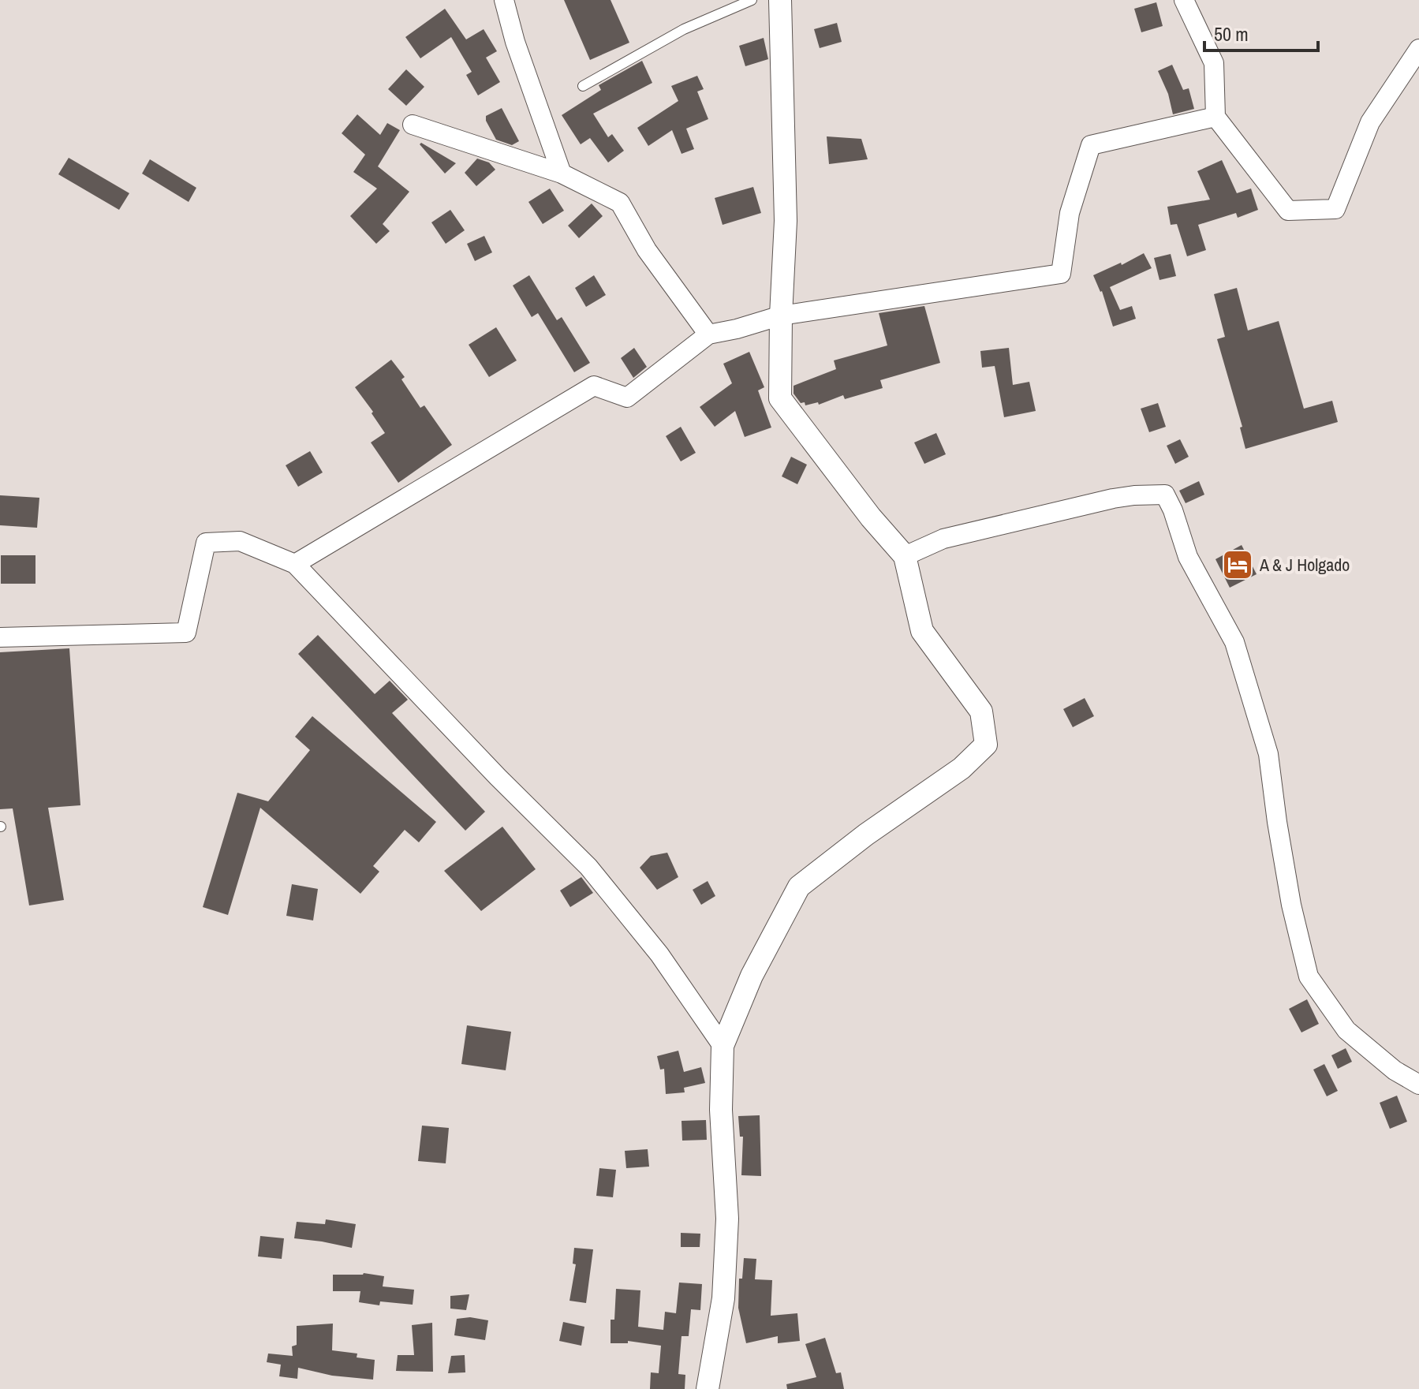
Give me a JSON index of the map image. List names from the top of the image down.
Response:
{
  "places": {
    "hotel": ["A & J Holgado"]
  },
  "scale_bar": "50 m"
}
